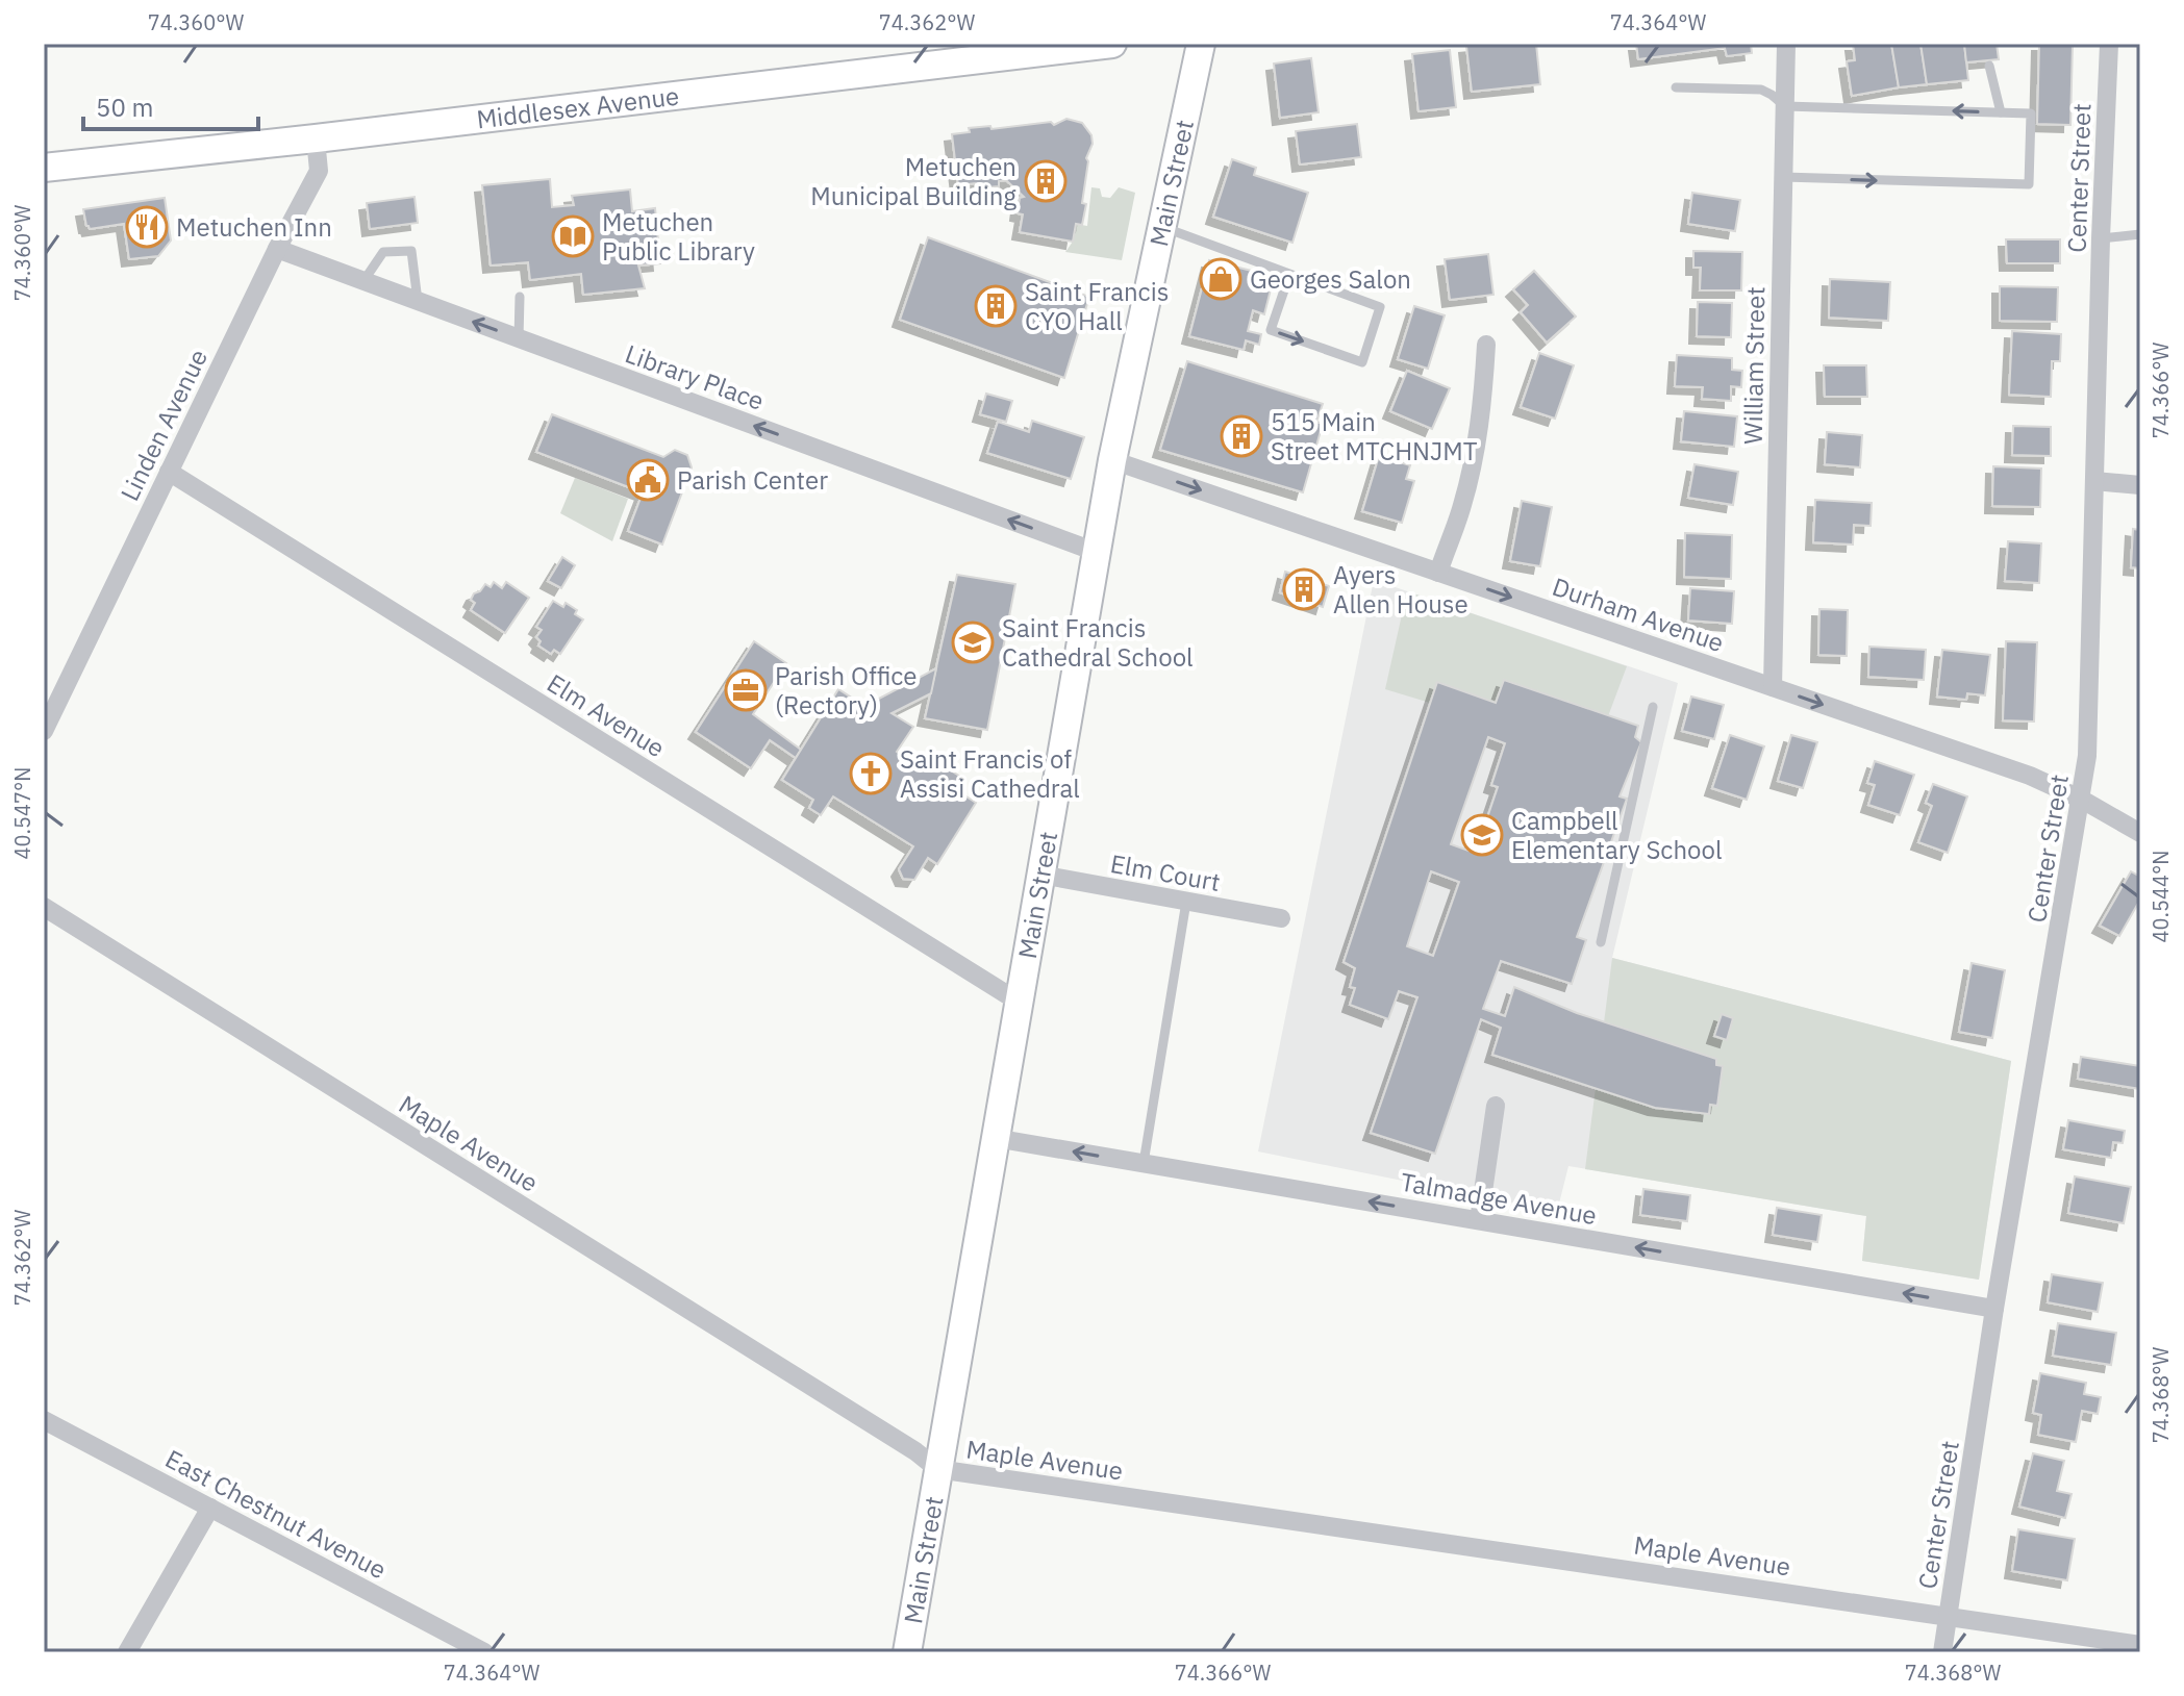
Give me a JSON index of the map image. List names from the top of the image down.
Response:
{
  "streets": {
    "street": [
      "Middlesex Avenue",
      "Center Street",
      "Main Street",
      "William Street",
      "Library Place",
      "Linden Avenue",
      "Durham Avenue",
      "Elm Avenue",
      "Elm Court",
      "Maple Avenue",
      "Talmadge Avenue",
      "East Chestnut Avenue"
    ]
  },
  "crossings": [
    ["Middlesex Avenue", "Linden Avenue"],
    ["Center Street", "Durham Avenue"],
    ["Center Street", "Maple Avenue"],
    ["Center Street", "Talmadge Avenue"],
    ["Main Street", "Library Place"],
    ["Main Street", "Durham Avenue"],
    ["Main Street", "Elm Avenue"],
    ["Main Street", "Elm Court"],
    ["Main Street", "Maple Avenue"],
    ["Main Street", "Talmadge Avenue"],
    ["William Street", "Durham Avenue"],
    ["Library Place", "Linden Avenue"],
    ["Linden Avenue", "Elm Avenue"]
  ],
  "one_way": ["Library Place", "Durham Avenue", "Talmadge Avenue"],
  "places": {
    "building": [
      "Metuchen Municipal Building",
      "Saint Francis CYO Hall",
      "515 Main Street MTCHNJMT",
      "Ayers Allen House"
    ],
    "restaurant": ["Metuchen Inn"],
    "library": ["Metuchen Public Library"],
    "shop": ["Georges Salon"],
    "public building": ["Parish Center"],
    "school or university": ["Saint Francis Cathedral School", "Campbell Elementary School"],
    "office": ["Parish Office (Rectory)"],
    "church": ["Saint Francis of Assisi Cathedral"]
  },
  "scale_bar": "50 m",
  "coordinates": [
    "74.360°W",
    "74.362°W",
    "74.364°W",
    "74.366°W",
    "40.547°N",
    "40.544°N",
    "74.368°W"
  ]
}
